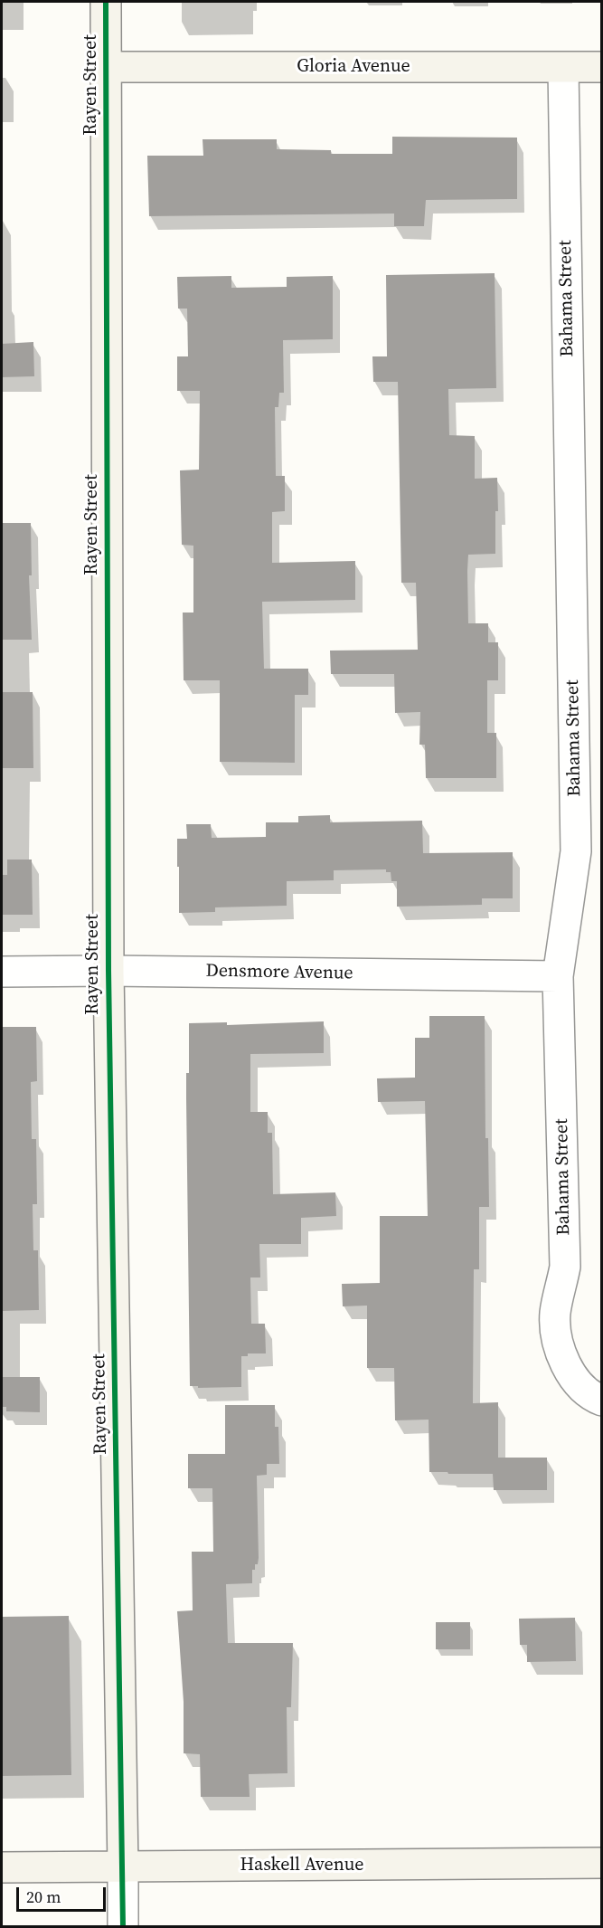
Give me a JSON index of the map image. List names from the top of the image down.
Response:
{
  "streets": {
    "street": [
      "Gloria Avenue",
      "Rayen Street",
      "Bahama Street",
      "Densmore Avenue",
      "Haskell Avenue"
    ]
  },
  "crossings": [
    ["Gloria Avenue", "Rayen Street"],
    ["Gloria Avenue", "Bahama Street"],
    ["Rayen Street", "Densmore Avenue"],
    ["Rayen Street", "Haskell Avenue"],
    ["Bahama Street", "Densmore Avenue"]
  ],
  "scale_bar": "20 m"
}
